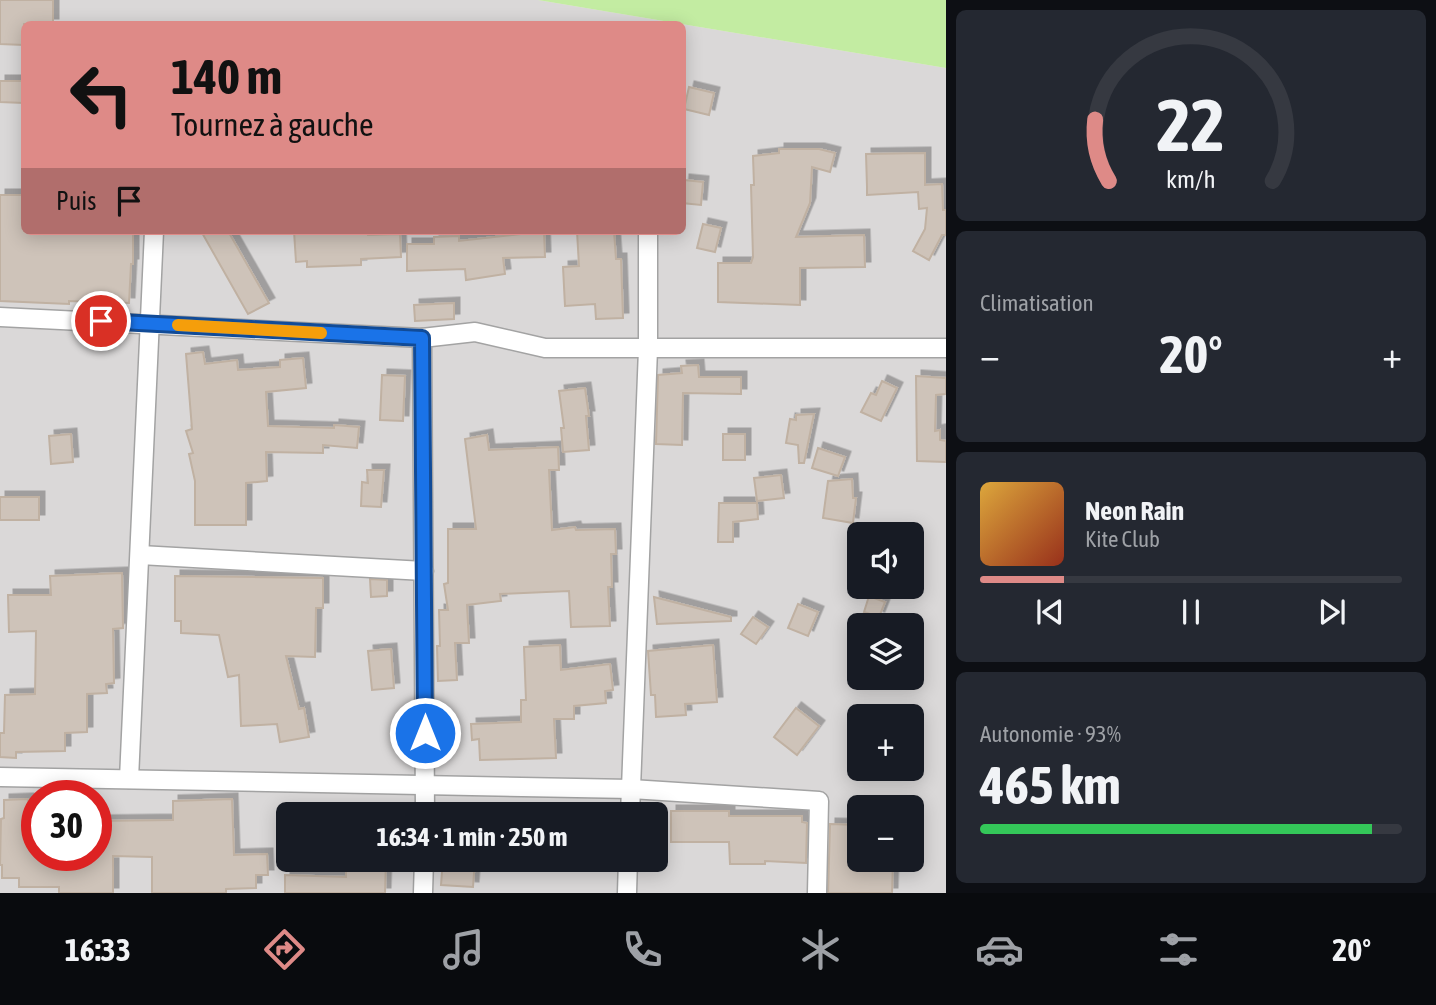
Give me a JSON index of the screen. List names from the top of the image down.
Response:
{
  "page": {
    "turn": ["140 m", "Tournez à gauche"],
    "then": "Puis",
    "tile": [
      "Climatisation",
      ["Autonomie · 93%", "465 km"]
    ],
    "heat": ["−", "20°", "+"],
    "song": ["Neon Rain", "Kite Club"],
    "map_buttons": ["+", "−"],
    "limit": "30",
    "trip": "16:34 · 1 min · 250 m",
    "tabs": ["16:33", "20°"],
    "gauge": ["22", "km/h"]
  }
}
